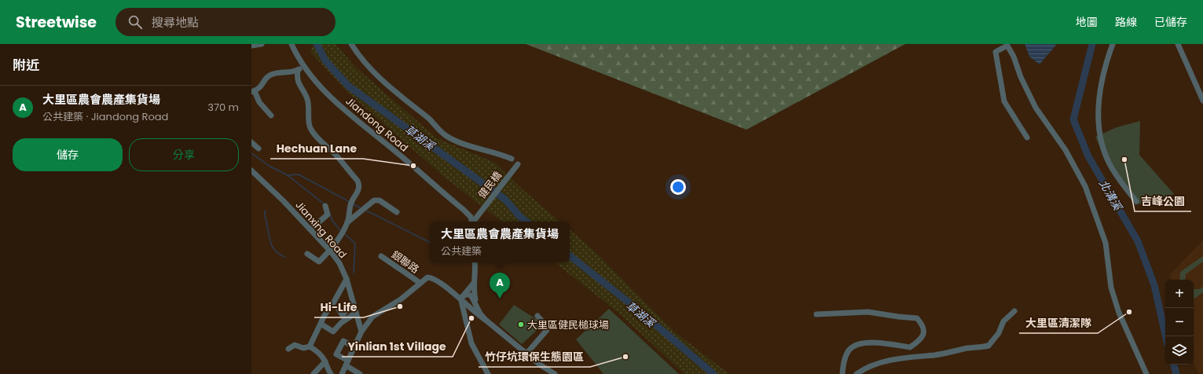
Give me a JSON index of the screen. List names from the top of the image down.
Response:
{
  "streets": {
    "street": [
      "Jiandong Road",
      "健民橋",
      "Jianxing Road",
      "銀聯路"
    ]
  },
  "water": ["草湖溪", "北溝溪"],
  "places": [
    "吉峰公園",
    "Hechuan Lane",
    "Hi-Life",
    "大里區清潔隊",
    "Yinlian 1st Village",
    "大里區健民槌球場",
    "竹仔坑環保生態園區"
  ],
  "page": {
    "header": "Streetwise",
    "search": "搜尋地點",
    "nav": ["地圖", "路線", "已儲存"],
    "heading": "附近",
    "list": [
      {
        "mark": "A",
        "name": "大里區農會農產集貨場",
        "note": "公共建築 · Jiandong Road",
        "value": "370 m"
      }
    ],
    "buttons": ["儲存", "分享"],
    "popup": ["大里區農會農產集貨場", "公共建築"],
    "pins": "A",
    "map_buttons": ["+", "−"]
  }
}
